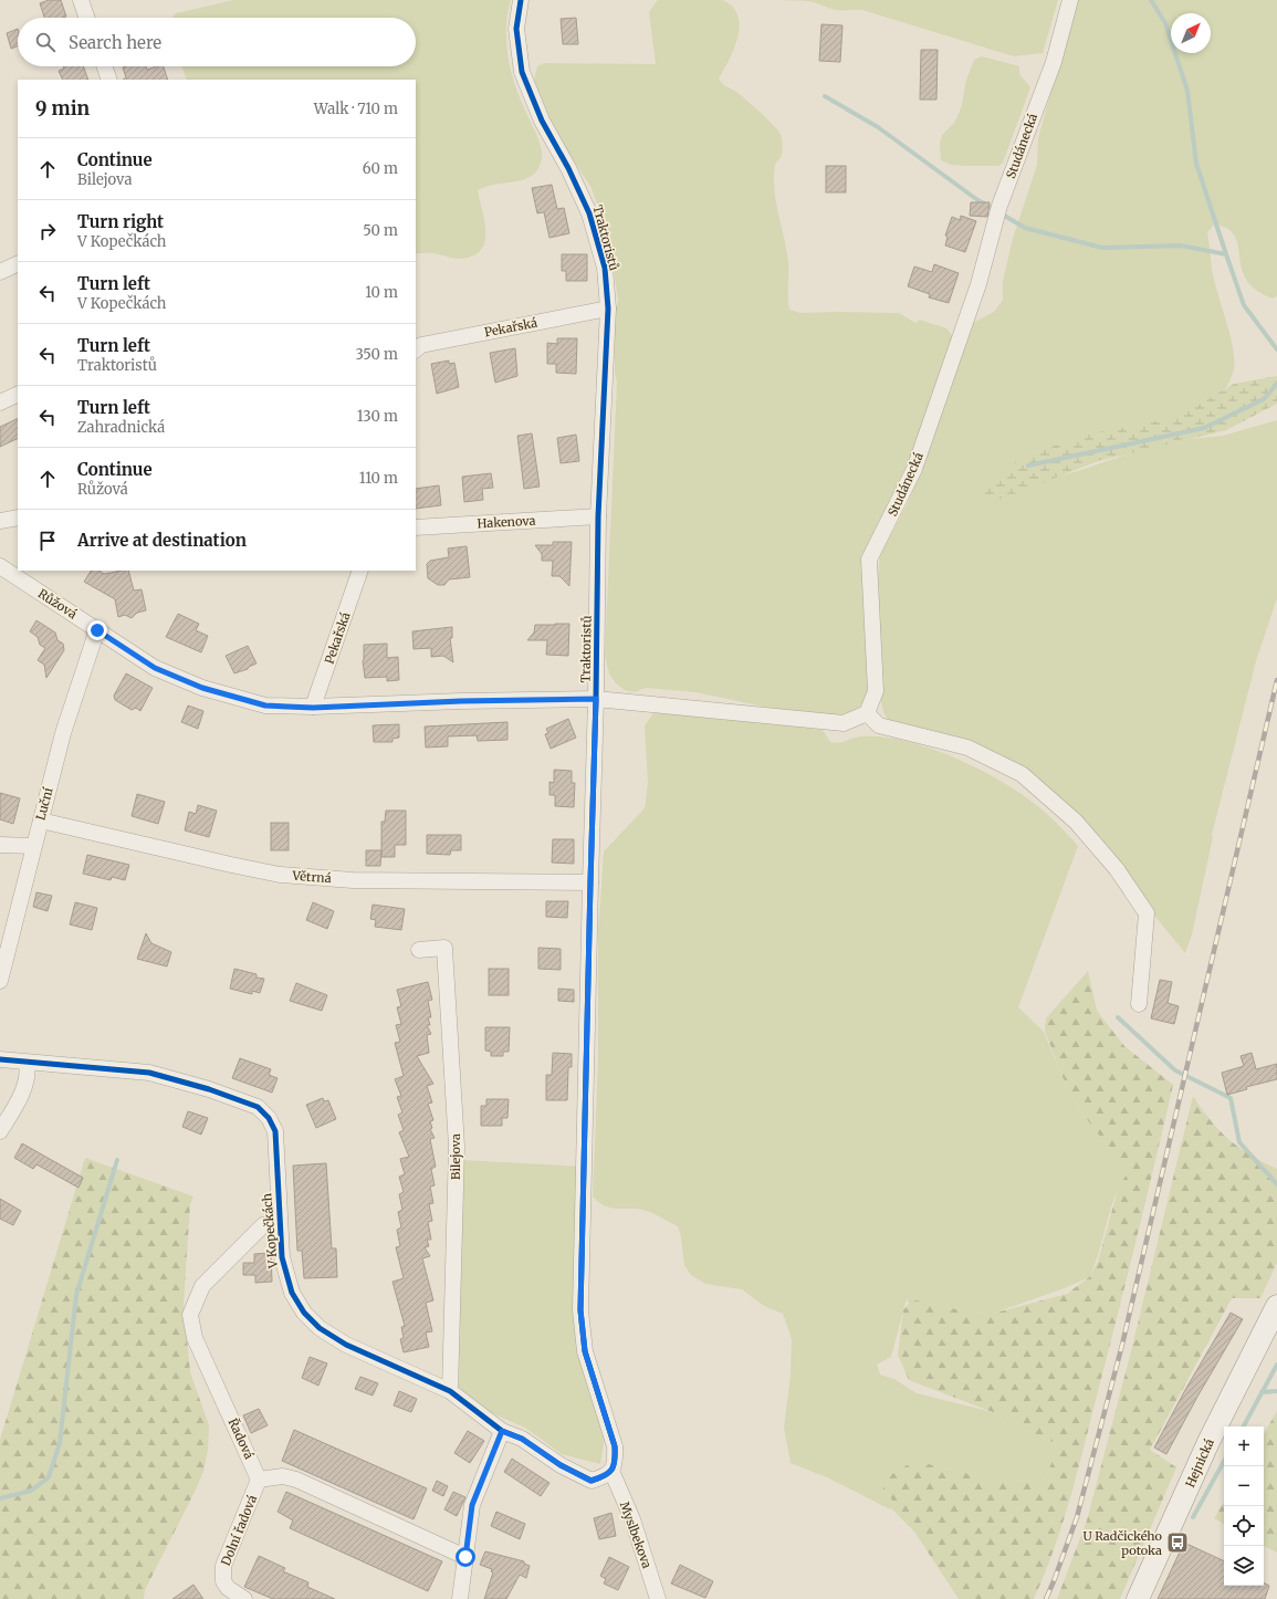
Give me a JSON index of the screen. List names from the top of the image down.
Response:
{
  "streets": {
    "main road": ["Hejnická"],
    "street": [
      "Studánecká",
      "Traktoristů",
      "Pekařská",
      "Hakenova",
      "Růžová",
      "Luční",
      "Větrná",
      "Bilejova",
      "V Kopečkách",
      "Řadová",
      "Dolní řadová",
      "Myslbekova"
    ]
  },
  "crossings": [
    ["Traktoristů", "Pekařská"],
    ["Traktoristů", "Hakenova"],
    ["Traktoristů", "Růžová"],
    ["Traktoristů", "Větrná"],
    ["Traktoristů", "V Kopečkách"],
    ["Traktoristů", "Myslbekova"],
    ["Pekařská", "Růžová"],
    ["Růžová", "Luční"],
    ["Luční", "Větrná"],
    ["Bilejova", "V Kopečkách"],
    ["V Kopečkách", "Řadová"],
    ["V Kopečkách", "Myslbekova"],
    ["Řadová", "Dolní řadová"]
  ],
  "places": {
    "bus stop": ["U Radčického potoka"]
  },
  "north": "top right",
  "page": {
    "search": "Search here",
    "heading": ["9 min", "Walk · 710 m"],
    "list": [
      ["Continue", "Bilejova", "60 m"],
      ["Turn right", "V Kopečkách", "50 m"],
      ["Turn left", "V Kopečkách", "10 m"],
      ["Turn left", "Traktoristů", "350 m"],
      ["Turn left", "Zahradnická", "130 m"],
      ["Continue", "Růžová", "110 m"],
      "Arrive at destination"
    ],
    "map_buttons": ["+", "−"]
  }
}
